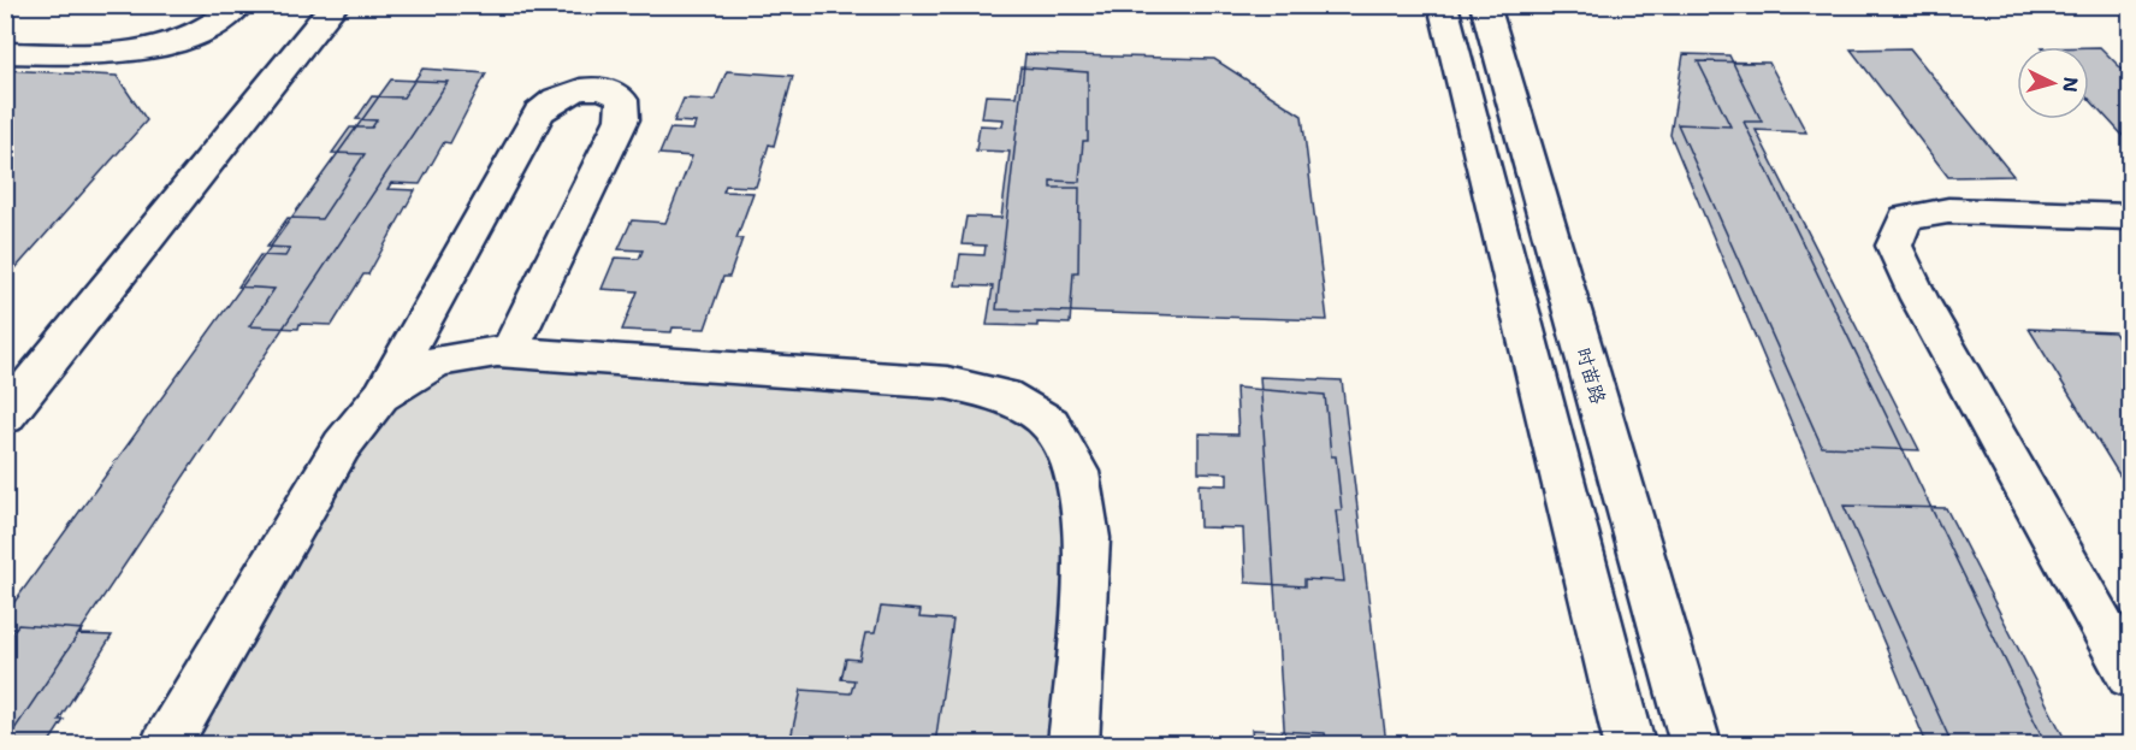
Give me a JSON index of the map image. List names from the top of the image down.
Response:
{
  "streets": {
    "street": ["时苗路"]
  },
  "north": "right"
}
